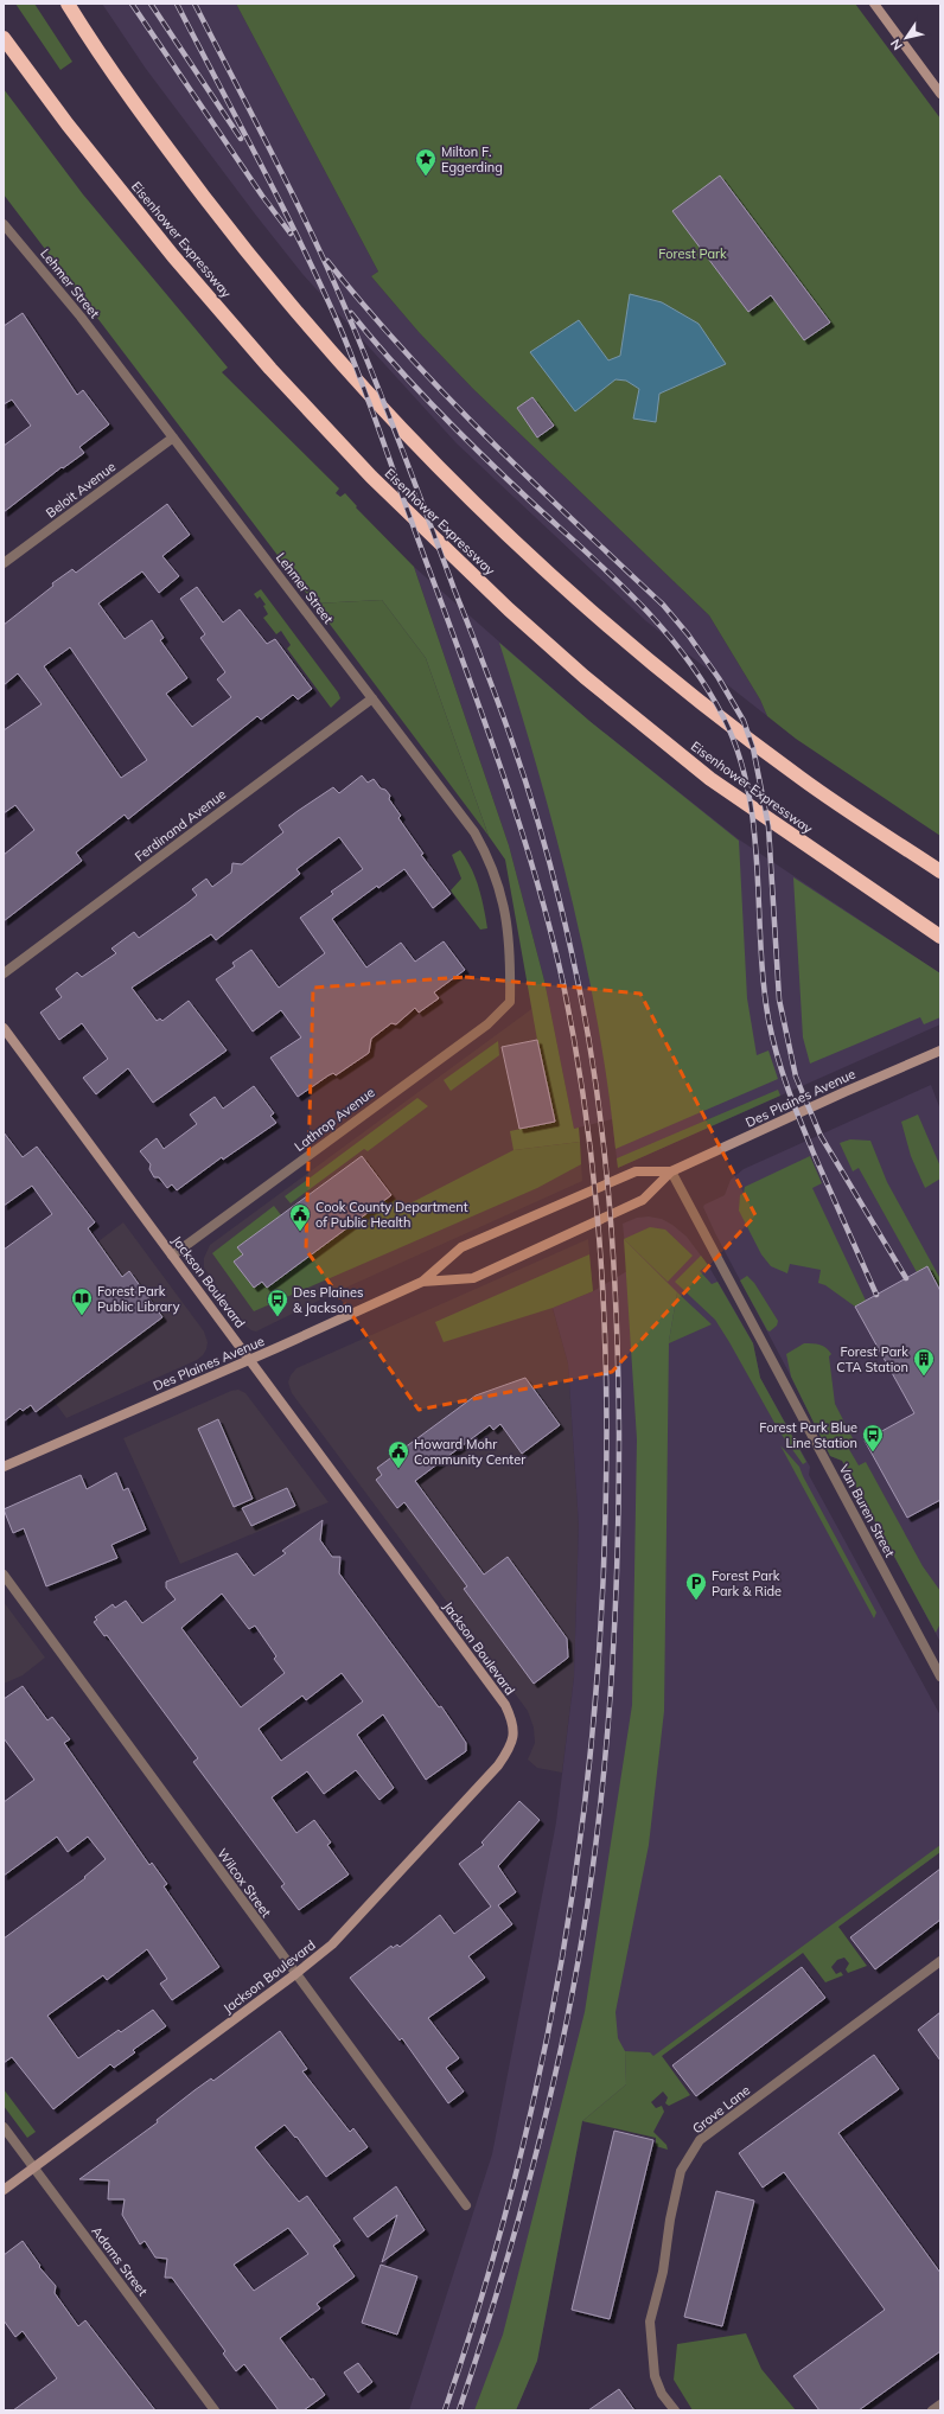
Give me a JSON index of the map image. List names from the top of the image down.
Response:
{
  "streets": {
    "highway": ["Eisenhower Expressway"],
    "street": [
      "Lehmer Street",
      "Beloit Avenue",
      "Ferdinand Avenue",
      "Des Plaines Avenue",
      "Lathrop Avenue",
      "Jackson Boulevard",
      "Van Buren Street",
      "Wilcox Street",
      "Grove Lane",
      "Adams Street"
    ]
  },
  "crossings": [
    ["Lehmer Street", "Beloit Avenue"],
    ["Lehmer Street", "Ferdinand Avenue"],
    ["Lehmer Street", "Lathrop Avenue"],
    ["Des Plaines Avenue", "Jackson Boulevard"],
    ["Des Plaines Avenue", "Van Buren Street"],
    ["Lathrop Avenue", "Jackson Boulevard"],
    ["Jackson Boulevard", "Wilcox Street"],
    ["Jackson Boulevard", "Adams Street"]
  ],
  "parks": ["Forest Park"],
  "places": {
    "place": ["Milton F. Eggerding"],
    "public building": ["Cook County Department of Public Health", "Howard Mohr Community Center"],
    "library": ["Forest Park Public Library"],
    "bus stop": ["Des Plaines & Jackson", "Forest Park Blue Line Station"],
    "building": ["Forest Park CTA Station"],
    "parking": ["Forest Park Park & Ride"]
  },
  "north": "bottom left"
}
